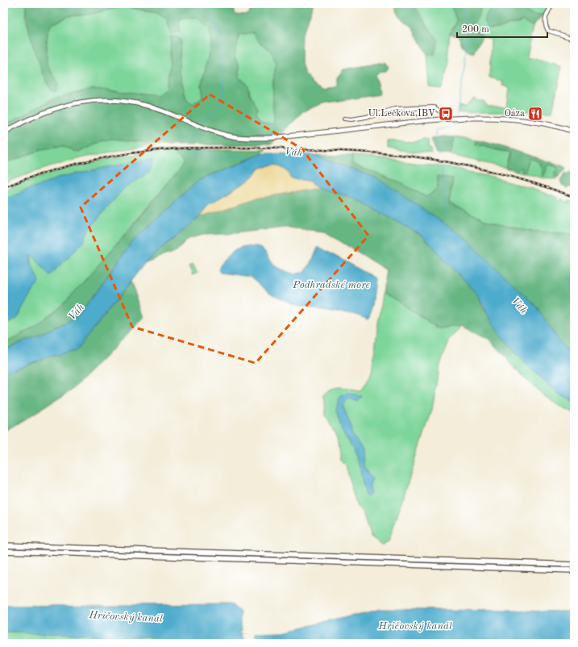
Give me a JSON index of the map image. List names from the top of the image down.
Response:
{
  "water": ["Váh", "Podhradské more", "Hričovský kanál"],
  "places": {
    "bus stop": ["Ul.Lečkova,IBV"],
    "restaurant": ["Oáza"]
  },
  "scale_bar": "200 m"
}
